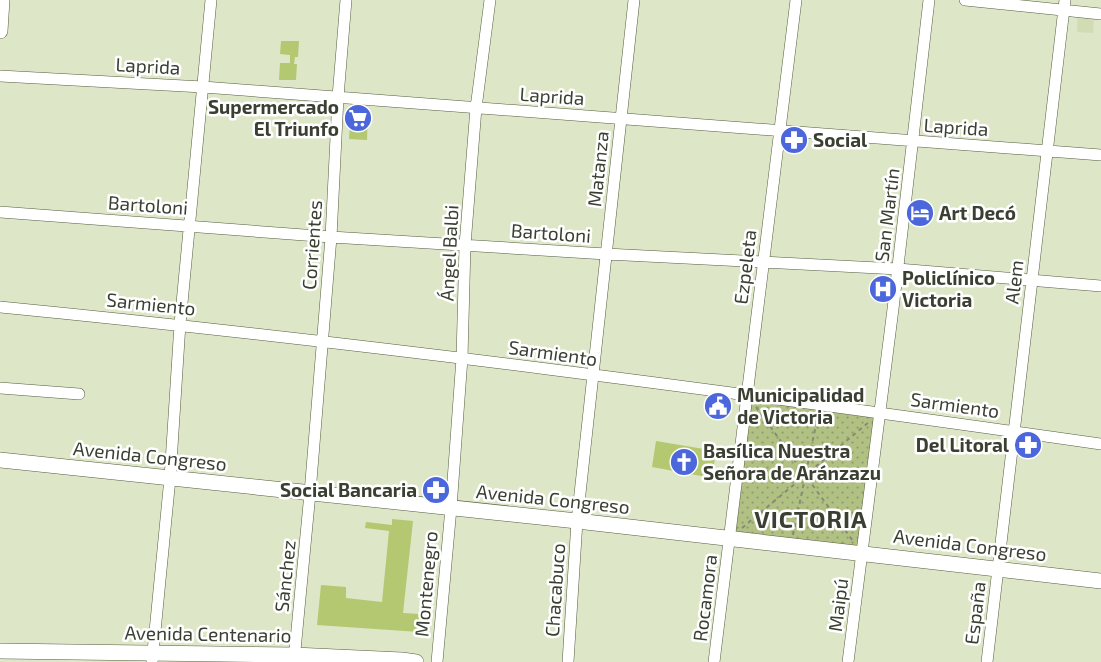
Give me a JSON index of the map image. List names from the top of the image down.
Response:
{
  "streets": {
    "street": [
      "Laprida",
      "Matanza",
      "Bartoloni",
      "San Martín",
      "Corrientes",
      "Ángel Balbi",
      "Ezpeleta",
      "Alem",
      "Sarmiento",
      "Avenida Congreso",
      "Sánchez",
      "Montenegro",
      "Chacabuco",
      "Rocamora",
      "Maipú",
      "España",
      "Avenida Centenario"
    ]
  },
  "crossings": [
    ["Laprida", "Matanza"],
    ["Laprida", "San Martín"],
    ["Laprida", "Corrientes"],
    ["Laprida", "Ángel Balbi"],
    ["Laprida", "Ezpeleta"],
    ["Laprida", "Alem"],
    ["Matanza", "Bartoloni"],
    ["Matanza", "Sarmiento"],
    ["Matanza", "Avenida Congreso"],
    ["Matanza", "Chacabuco"],
    ["Bartoloni", "San Martín"],
    ["Bartoloni", "Corrientes"],
    ["Bartoloni", "Ángel Balbi"],
    ["Bartoloni", "Ezpeleta"],
    ["Bartoloni", "Alem"],
    ["San Martín", "Sarmiento"],
    ["San Martín", "Avenida Congreso"],
    ["San Martín", "Maipú"],
    ["Corrientes", "Sarmiento"],
    ["Corrientes", "Avenida Congreso"],
    ["Corrientes", "Sánchez"],
    ["Ángel Balbi", "Sarmiento"],
    ["Ángel Balbi", "Avenida Congreso"],
    ["Ángel Balbi", "Montenegro"],
    ["Ezpeleta", "Sarmiento"],
    ["Ezpeleta", "Avenida Congreso"],
    ["Ezpeleta", "Rocamora"],
    ["Alem", "Sarmiento"],
    ["Alem", "Avenida Congreso"],
    ["Alem", "España"],
    ["Avenida Congreso", "Sánchez"],
    ["Avenida Congreso", "Montenegro"],
    ["Avenida Congreso", "Chacabuco"],
    ["Avenida Congreso", "Rocamora"],
    ["Avenida Congreso", "Maipú"],
    ["Avenida Congreso", "España"],
    ["Sánchez", "Avenida Centenario"]
  ],
  "districts": ["VICTORIA"],
  "places": {
    "supermarket": ["Supermercado El Triunfo"],
    "pharmacy": ["Social", "Del Litoral", "Social Bancaria"],
    "hotel": ["Art Decó"],
    "hospital": ["Policlínico Victoria"],
    "public building": ["Municipalidad de Victoria"],
    "church": ["Basílica Nuestra Señora de Aránzazu"]
  }
}
